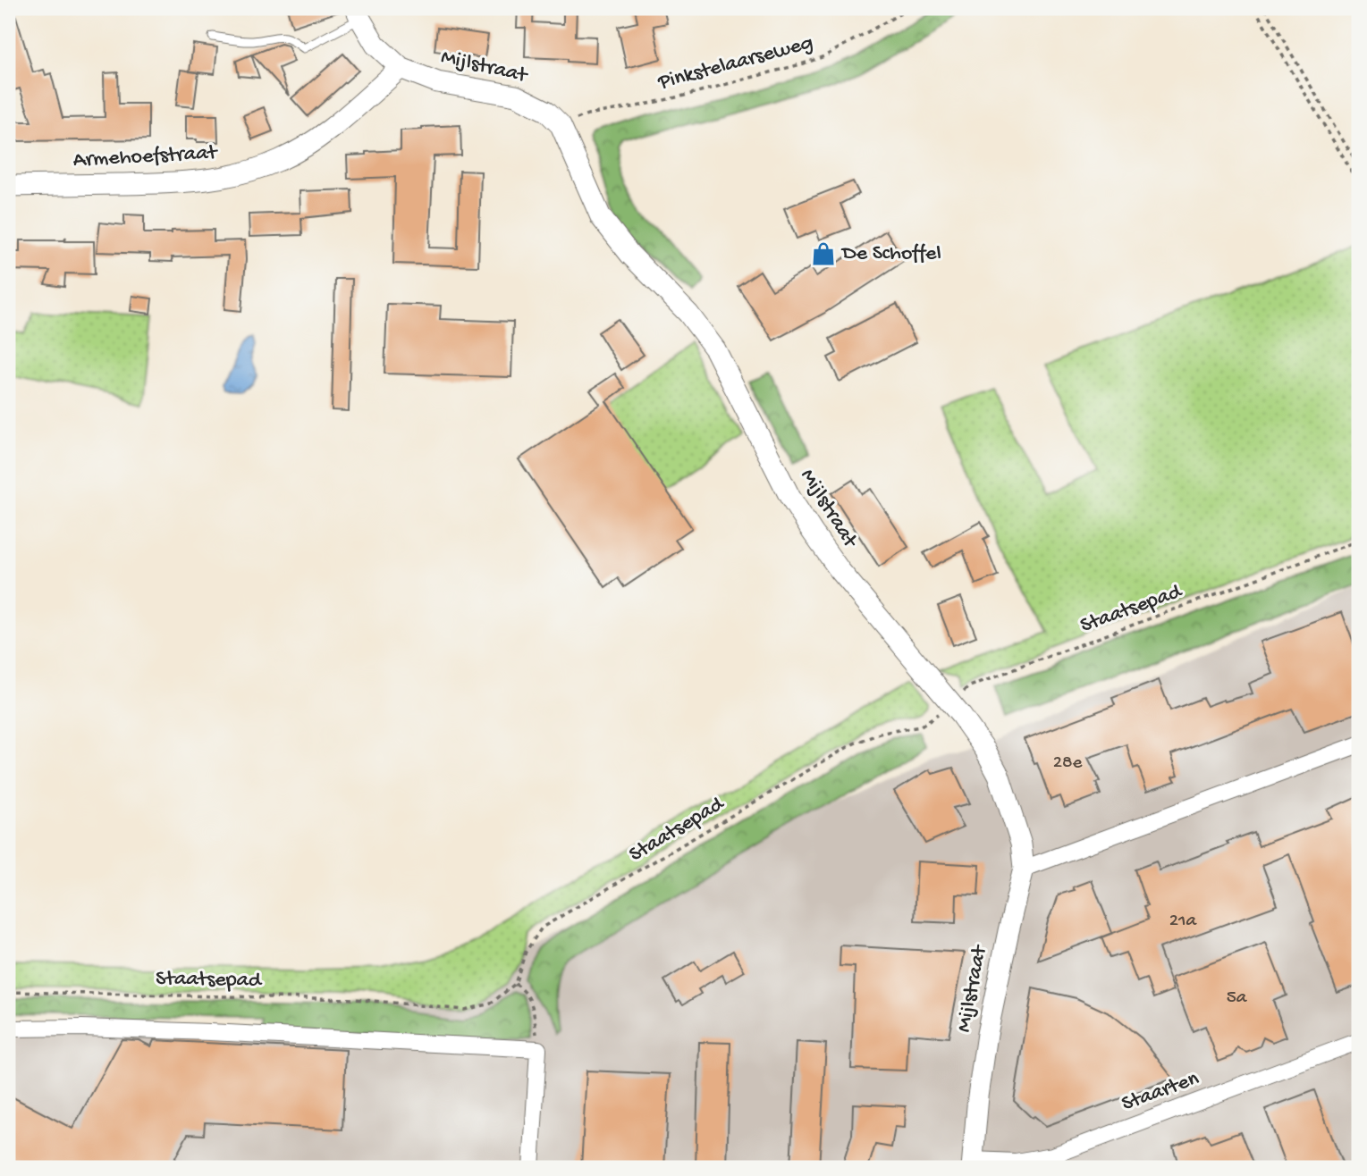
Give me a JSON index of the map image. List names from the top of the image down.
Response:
{
  "streets": {
    "street": ["Mijlstraat", "Armehoefstraat", "Staarten"],
    "path": ["Pinkstelaarseweg", "Staatsepad"]
  },
  "crossings": [
    ["Pinkstelaarseweg", "Mijlstraat"],
    ["Mijlstraat", "Armehoefstraat"],
    ["Mijlstraat", "Staatsepad"],
    ["Mijlstraat", "Staarten"]
  ],
  "places": {
    "shop": ["De Schoffel"]
  },
  "house_numbers": ["28e", "21a", "5a"]
}
